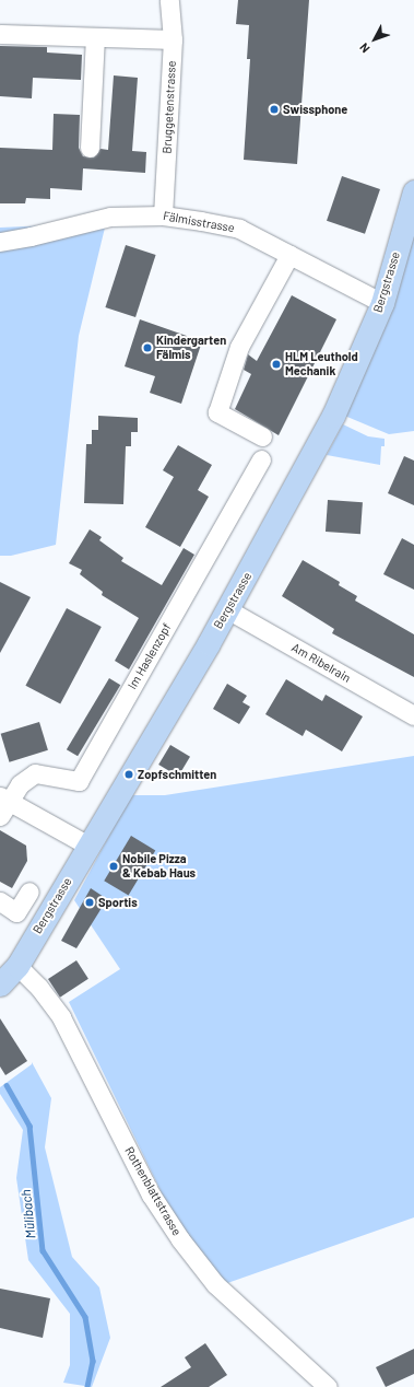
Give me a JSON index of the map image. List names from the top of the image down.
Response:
{
  "streets": {
    "main road": ["Bergstrasse"],
    "street": [
      "Bruggetenstrasse",
      "Fälmisstrasse",
      "Im Haslenzopf",
      "Am Ribelrain",
      "Rothenblattstrasse"
    ]
  },
  "crossings": [
    ["Bruggetenstrasse", "Fälmisstrasse"],
    ["Fälmisstrasse", "Bergstrasse"],
    ["Bergstrasse", "Am Ribelrain"],
    ["Bergstrasse", "Rothenblattstrasse"]
  ],
  "water": ["Mülibach"],
  "places": [
    "Swissphone",
    "Kindergarten Fälmis",
    "HLM Leuthold Mechanik",
    "Zopfschmitten",
    "Nobile Pizza & Kebab Haus",
    "Sportis"
  ],
  "north": "bottom left"
}
